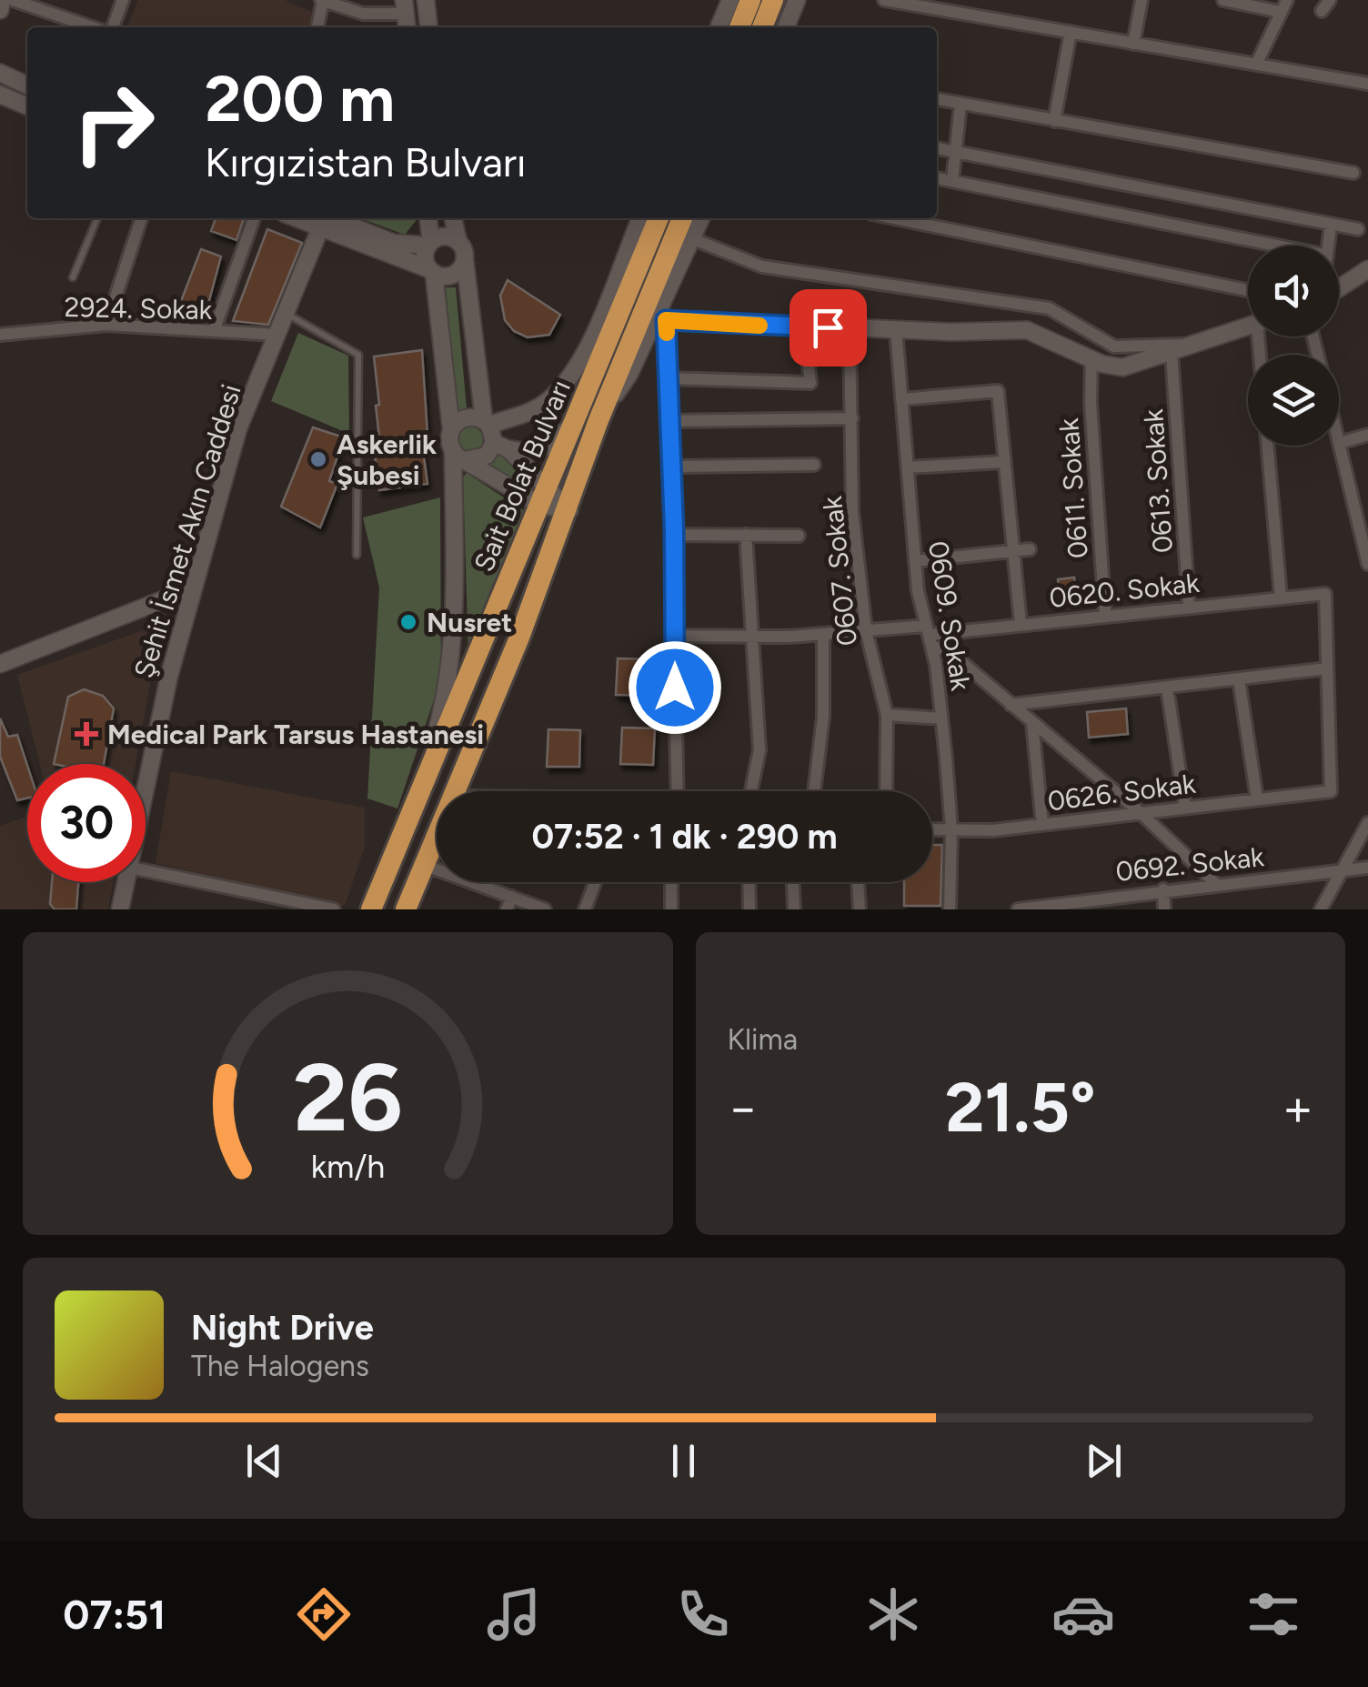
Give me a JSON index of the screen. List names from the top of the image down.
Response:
{
  "streets": {
    "highway": ["Sait Bolat Bulvarı"],
    "street": [
      "2924. Sokak",
      "0613. Sokak",
      "0611. Sokak",
      "Şehit İsmet Akın Caddesi",
      "0607. Sokak",
      "0620. Sokak",
      "0609. Sokak",
      "0626. Sokak",
      "0692. Sokak"
    ]
  },
  "crossings": [
    ["2924. Sokak", "Şehit İsmet Akın Caddesi"],
    ["0613. Sokak", "0620. Sokak"],
    ["0611. Sokak", "0620. Sokak"],
    ["0607. Sokak", "0620. Sokak"],
    ["0620. Sokak", "0609. Sokak"],
    ["0620. Sokak", "0626. Sokak"],
    ["0609. Sokak", "0626. Sokak"]
  ],
  "places": {
    "other": ["Askerlik Şubesi", "Nusret"],
    "health": ["Medical Park Tarsus Hastanesi"]
  },
  "page": {
    "turn": ["200 m", "Kırgızistan Bulvarı"],
    "limit": "30",
    "trip": "07:52 · 1 dk · 290 m",
    "tile": "Klima",
    "heat": ["−", "21.5°", "+"],
    "song": ["Night Drive", "The Halogens"],
    "tabs": "07:51",
    "gauge": ["26", "km/h"]
  }
}
